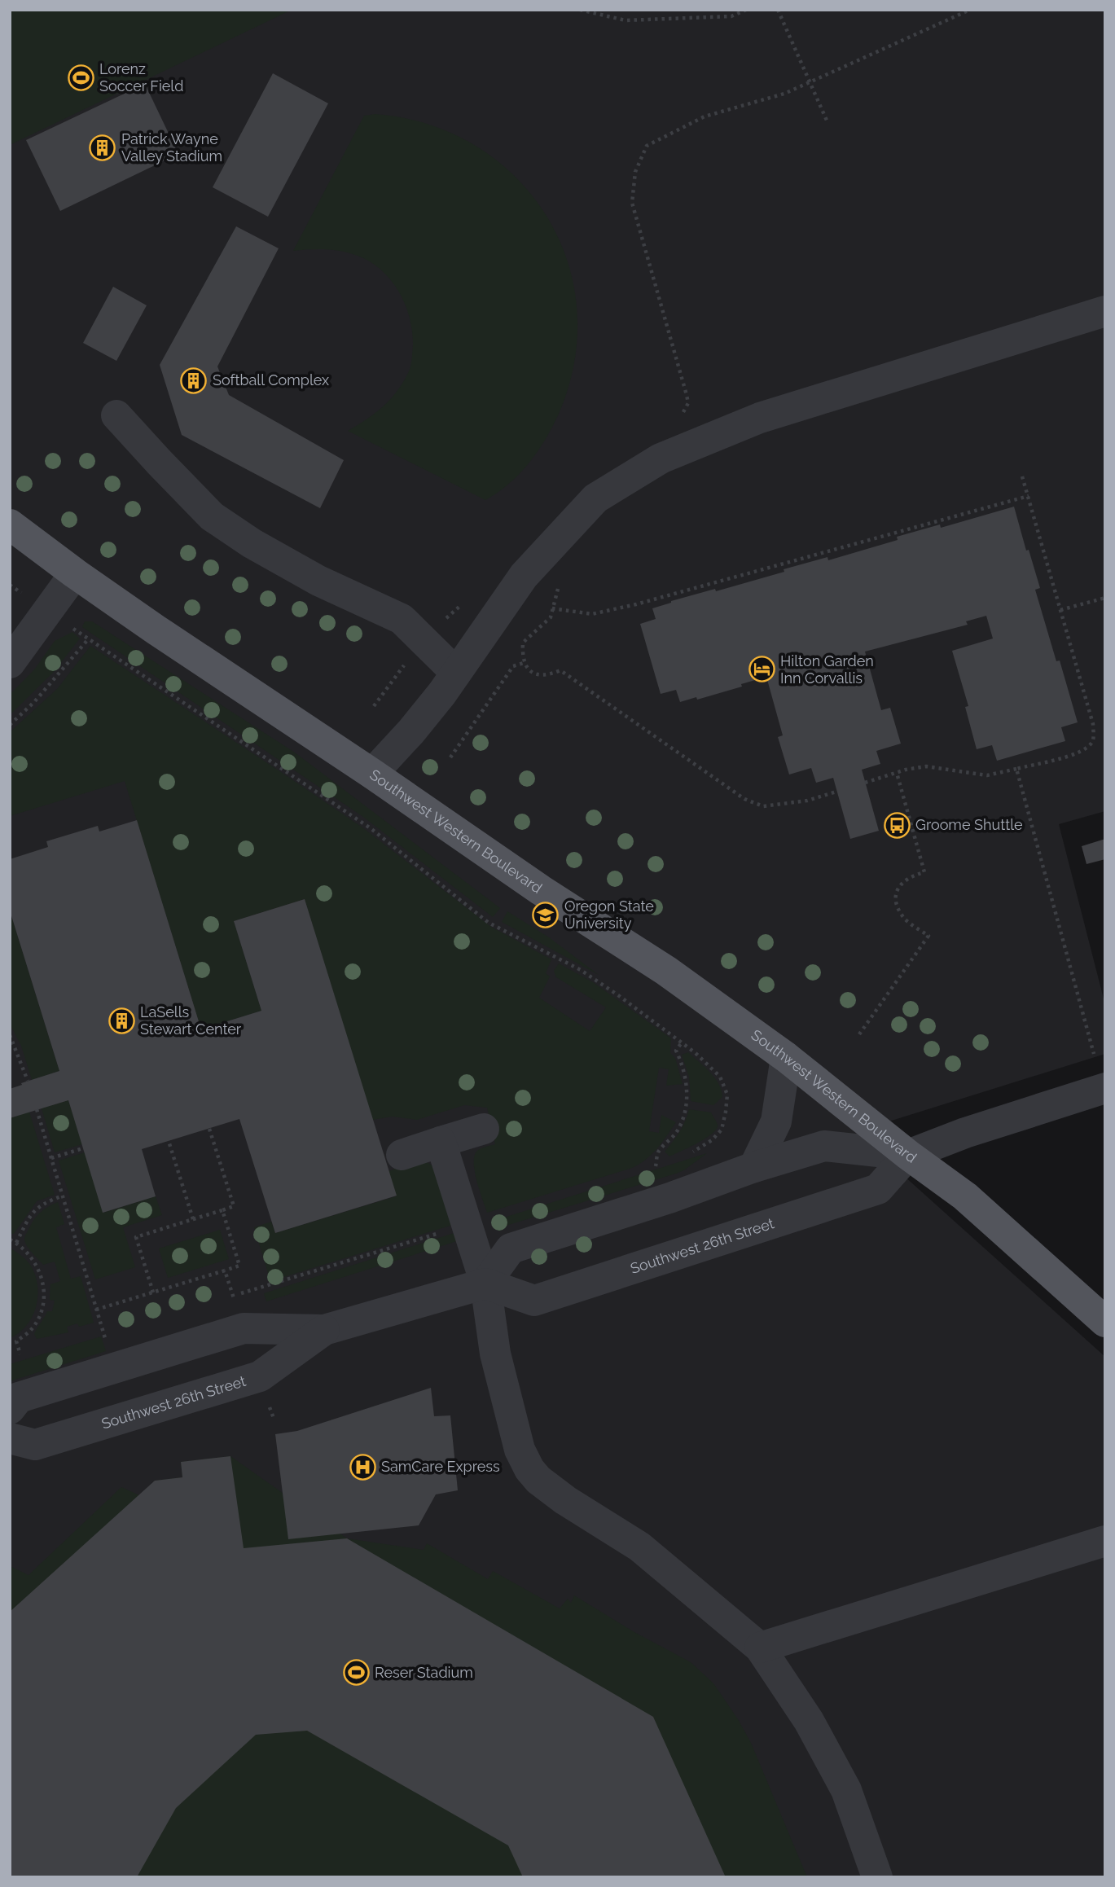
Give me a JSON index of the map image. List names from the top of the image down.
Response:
{
  "streets": {
    "main road": ["Southwest Western Boulevard"],
    "street": ["Southwest 26th Street"]
  },
  "crossings": [
    ["Southwest Western Boulevard", "Southwest 26th Street"]
  ],
  "places": {
    "sports": ["Lorenz Soccer Field", "Reser Stadium"],
    "building": ["Patrick Wayne Valley Stadium", "Softball Complex", "LaSells Stewart Center"],
    "hotel": ["Hilton Garden Inn Corvallis"],
    "bus stop": ["Groome Shuttle"],
    "school or university": ["Oregon State University"],
    "hospital": ["SamCare Express"]
  }
}
